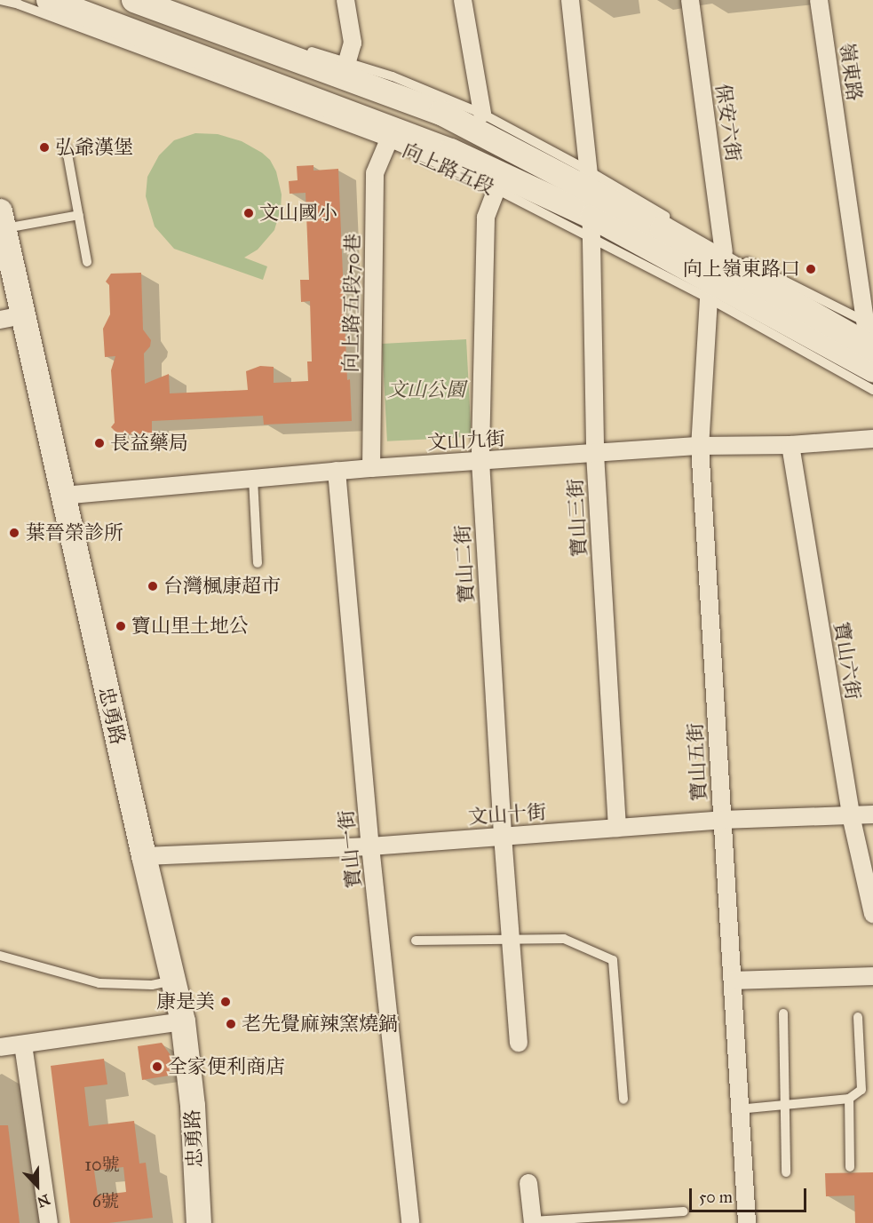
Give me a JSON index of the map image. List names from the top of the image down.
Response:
{
  "streets": {
    "main road": ["向上路五段", "忠勇路"],
    "street": [
      "嶺東路",
      "保安六街",
      "向上路五段70巷",
      "文山九街",
      "寶山三街",
      "寶山二街",
      "寶山六街",
      "寶山五街",
      "文山十街",
      "寶山一街"
    ]
  },
  "crossings": [
    ["嶺東路", "向上路五段"],
    ["向上路五段", "向上路五段70巷"],
    ["向上路五段", "寶山三街"],
    ["向上路五段", "寶山二街"],
    ["向上路五段", "寶山五街"],
    ["向上路五段70巷", "文山九街"],
    ["文山九街", "寶山三街"],
    ["文山九街", "寶山二街"],
    ["文山九街", "寶山六街"],
    ["文山九街", "忠勇路"],
    ["文山九街", "寶山五街"],
    ["文山九街", "寶山一街"],
    ["寶山三街", "文山十街"],
    ["寶山二街", "文山十街"],
    ["寶山六街", "文山十街"],
    ["忠勇路", "文山十街"],
    ["寶山五街", "文山十街"],
    ["文山十街", "寶山一街"]
  ],
  "parks": ["文山公園"],
  "places": [
    "弘爺漢堡",
    "文山國小",
    "向上嶺東路口",
    "長益藥局",
    "葉晉榮診所",
    "台灣楓康超市",
    "寶山里土地公",
    "康是美",
    "老先覺麻辣窯燒鍋",
    "全家便利商店"
  ],
  "house_numbers": ["10號", "6號"],
  "scale_bar": "50 m",
  "north": "bottom"
}
